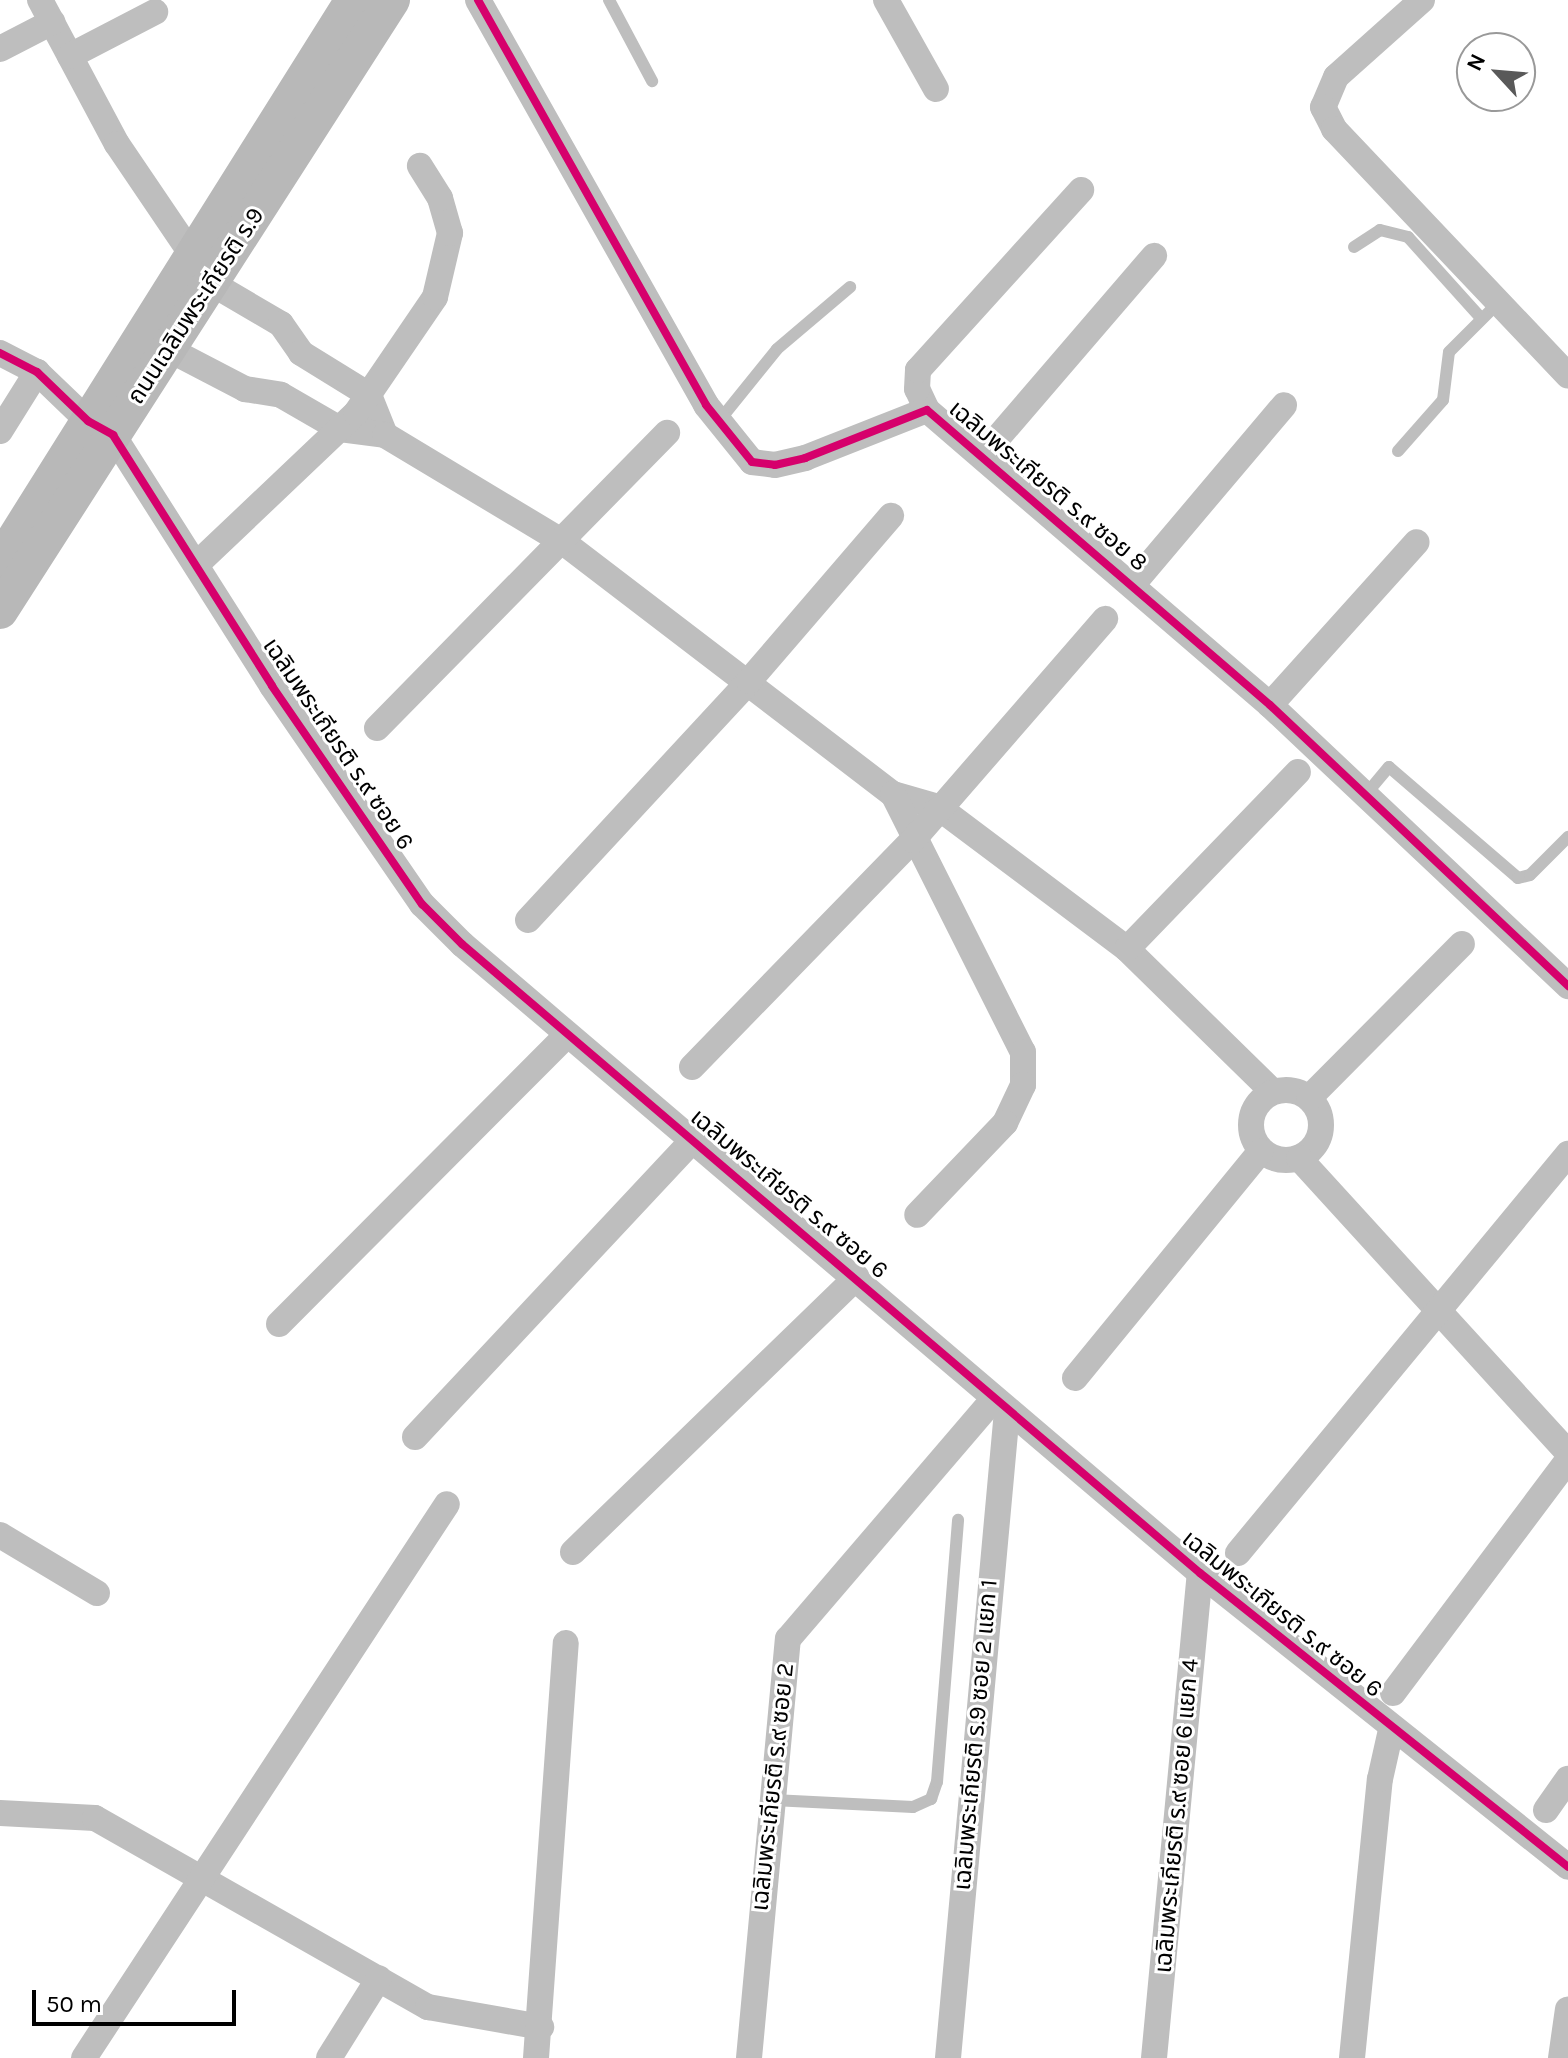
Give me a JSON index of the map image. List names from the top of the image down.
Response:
{
  "streets": {
    "main road": ["ถนนเฉลิมพระเกียรติ ร.9"],
    "street": [
      "เฉลิมพระเกียรติ ร.๙ ซอย 8",
      "เฉลิมพระเกียรติ ร.๙ ซอย 6",
      "เฉลิมพระเกียรติ ร.9 ซอย 2 แยก 1",
      "เฉลิมพระเกียรติ ร.๙ ซอย 2",
      "เฉลิมพระเกียรติ ร.๙ ซอย 6 แยก 4"
    ]
  },
  "crossings": [
    ["ถนนเฉลิมพระเกียรติ ร.9", "เฉลิมพระเกียรติ ร.๙ ซอย 6"],
    ["เฉลิมพระเกียรติ ร.๙ ซอย 6", "เฉลิมพระเกียรติ ร.9 ซอย 2 แยก 1"],
    ["เฉลิมพระเกียรติ ร.๙ ซอย 6", "เฉลิมพระเกียรติ ร.๙ ซอย 2"],
    ["เฉลิมพระเกียรติ ร.๙ ซอย 6", "เฉลิมพระเกียรติ ร.๙ ซอย 6 แยก 4"],
    ["เฉลิมพระเกียรติ ร.9 ซอย 2 แยก 1", "เฉลิมพระเกียรติ ร.๙ ซอย 2"]
  ],
  "scale_bar": "50 m",
  "north": "top left"
}
